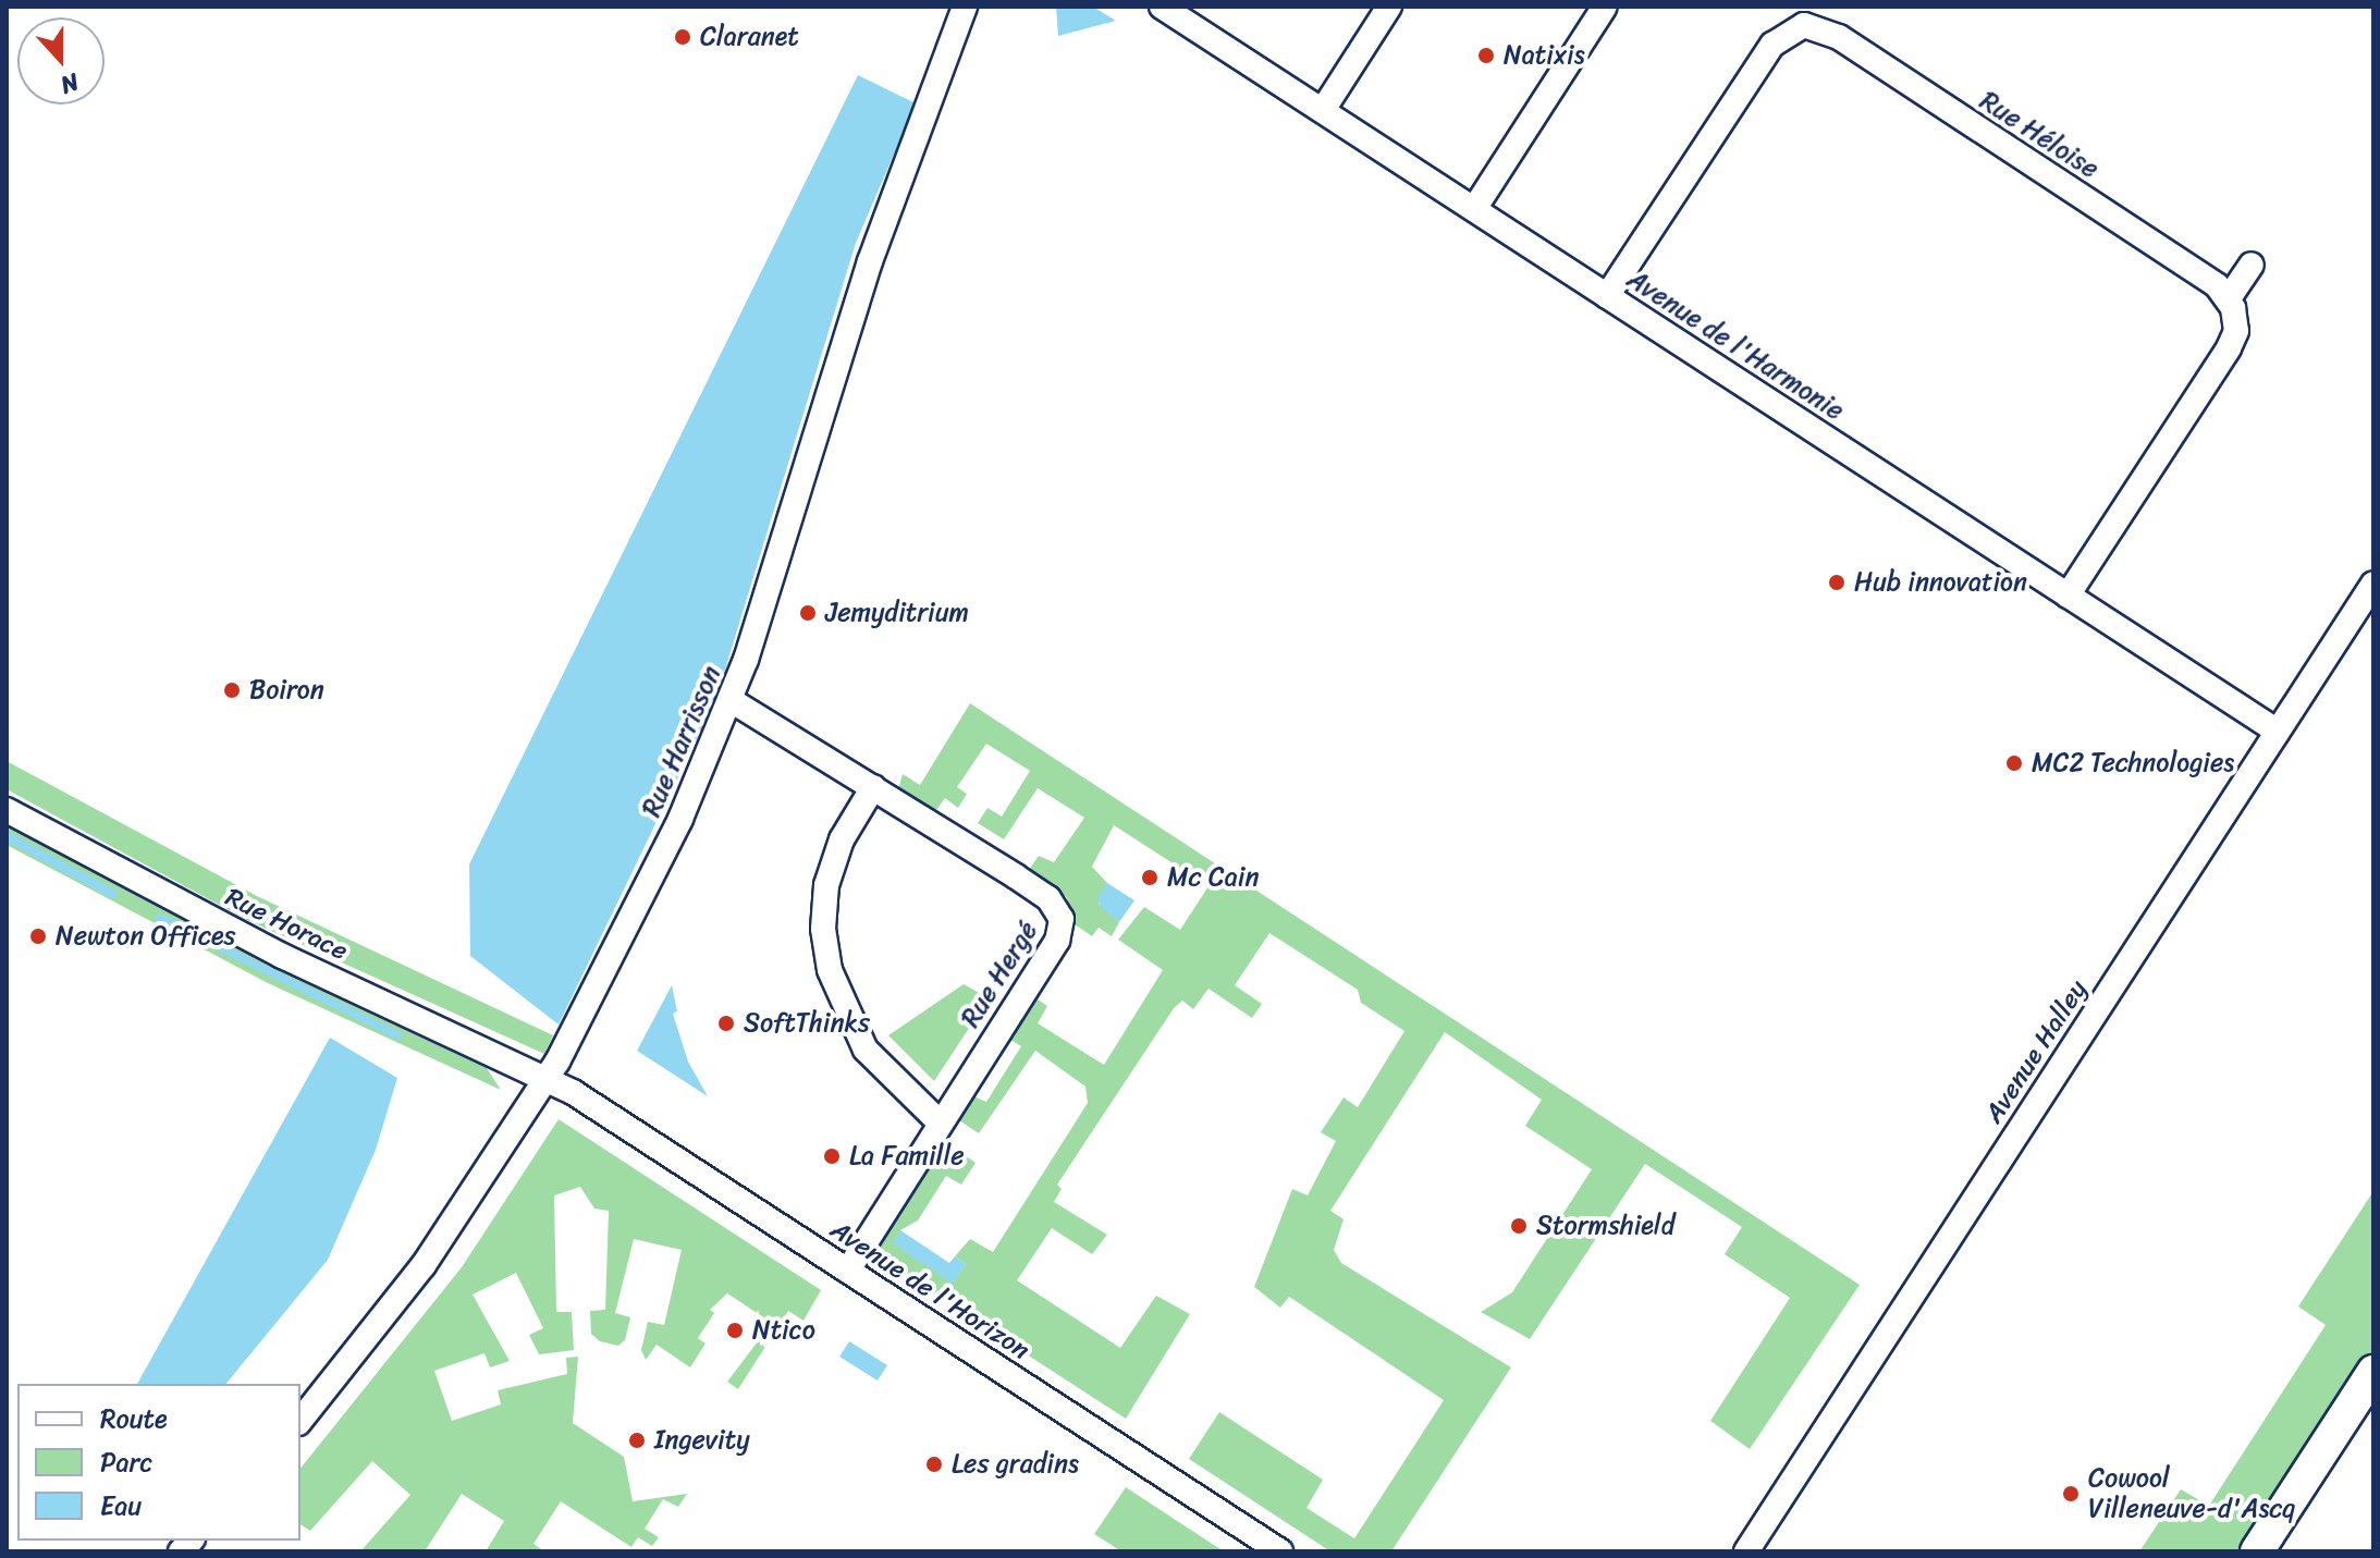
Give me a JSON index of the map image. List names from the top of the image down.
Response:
{
  "streets": {
    "street": [
      "Rue Héloise",
      "Avenue de l'Harmonie",
      "Rue Harrisson",
      "Rue Horace",
      "Rue Hergé",
      "Avenue Halley",
      "Avenue de l'Horizon"
    ]
  },
  "crossings": [
    ["Rue Héloise", "Avenue de l'Harmonie"],
    ["Avenue de l'Harmonie", "Avenue Halley"],
    ["Rue Harrisson", "Rue Horace"],
    ["Rue Harrisson", "Rue Hergé"],
    ["Rue Harrisson", "Avenue de l'Horizon"],
    ["Rue Horace", "Avenue de l'Horizon"],
    ["Rue Hergé", "Avenue de l'Horizon"]
  ],
  "places": [
    "Claranet",
    "Natixis",
    "Hub innovation",
    "Jemyditrium",
    "Boiron",
    "MC2 Technologies",
    "Mc Cain",
    "Newton Offices",
    "SoftThinks",
    "La Famille",
    "Stormshield",
    "Ntico",
    "Ingevity",
    "Les gradins",
    "Cowool Villeneuve-d'Ascq"
  ],
  "legend": ["Route", "Parc", "Eau"],
  "north": "bottom"
}
